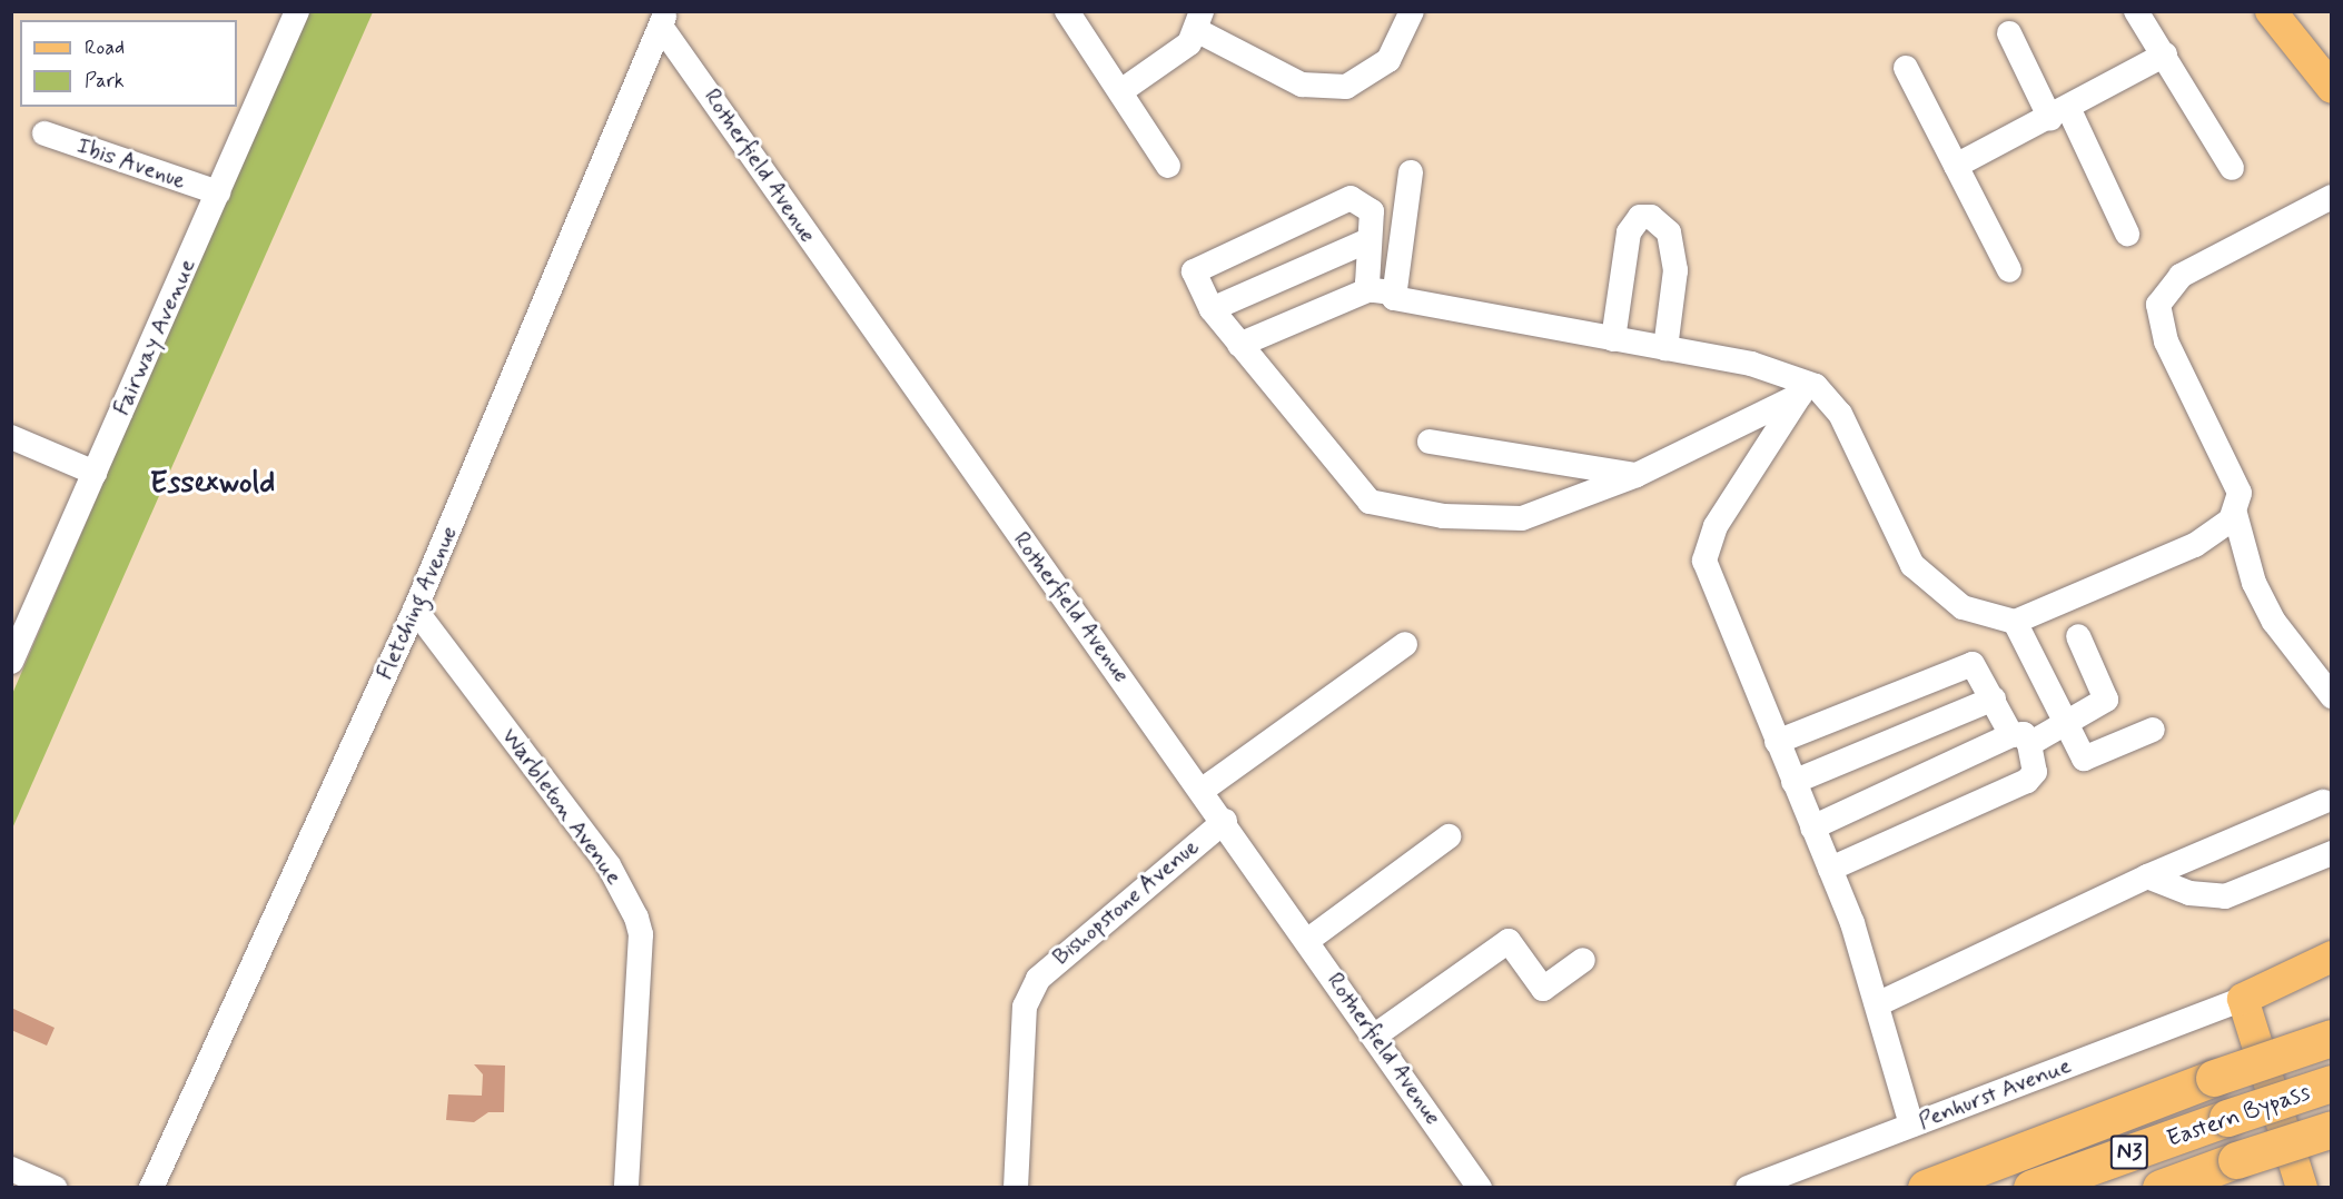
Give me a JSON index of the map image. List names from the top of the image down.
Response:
{
  "streets": {
    "highway": ["Eastern Bypass", "N3"],
    "street": [
      "Ibis Avenue",
      "Rotherfield Avenue",
      "Fairway Avenue",
      "Fletching Avenue",
      "Warbleton Avenue",
      "Bishopstone Avenue",
      "Penhurst Avenue"
    ]
  },
  "crossings": [
    ["Ibis Avenue", "Fairway Avenue"],
    ["Rotherfield Avenue", "Fletching Avenue"],
    ["Rotherfield Avenue", "Bishopstone Avenue"],
    ["Fletching Avenue", "Warbleton Avenue"]
  ],
  "districts": ["Essexwold"],
  "legend": ["Road", "Park"]
}
